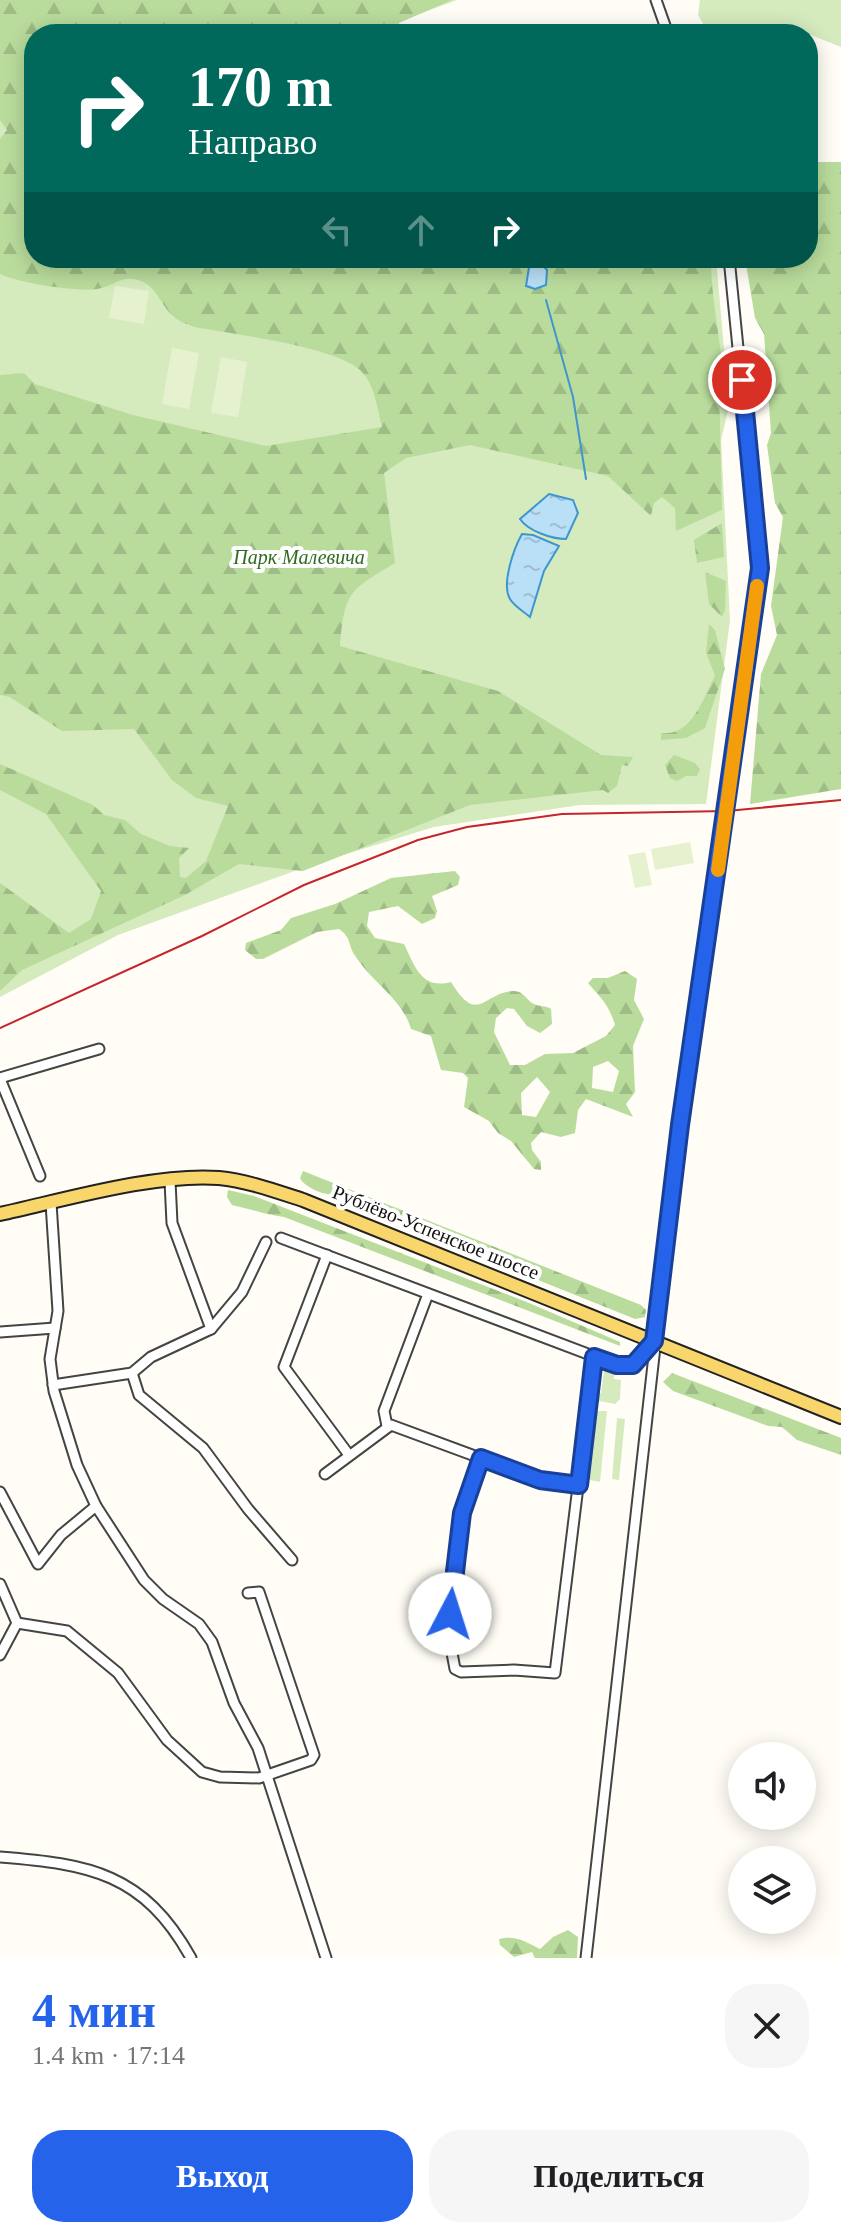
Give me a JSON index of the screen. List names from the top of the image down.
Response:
{
  "streets": {
    "main road": ["Рублёво-Успенское шоссе"]
  },
  "parks": ["Парк Малевича"],
  "page": {
    "turn": ["170 m", "Направо"],
    "heading": ["4 мин", "1.4 km · 17:14"],
    "buttons": ["Выход", "Поделиться"]
  }
}
